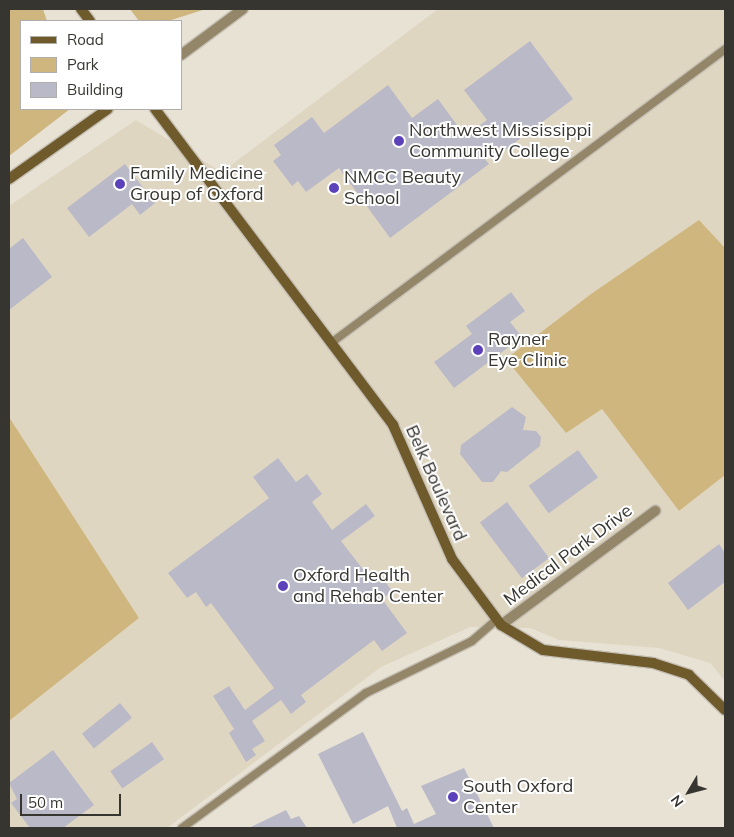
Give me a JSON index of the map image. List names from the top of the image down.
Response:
{
  "streets": {
    "street": ["Belk Boulevard", "Medical Park Drive"]
  },
  "crossings": [
    ["Belk Boulevard", "Medical Park Drive"]
  ],
  "places": [
    "Northwest Mississippi Community College",
    "Family Medicine Group of Oxford",
    "NMCC Beauty School",
    "Rayner Eye Clinic",
    "Oxford Health and Rehab Center",
    "South Oxford Center"
  ],
  "legend": ["Road", "Park", "Building"],
  "scale_bar": "50 m",
  "north": "bottom left"
}
